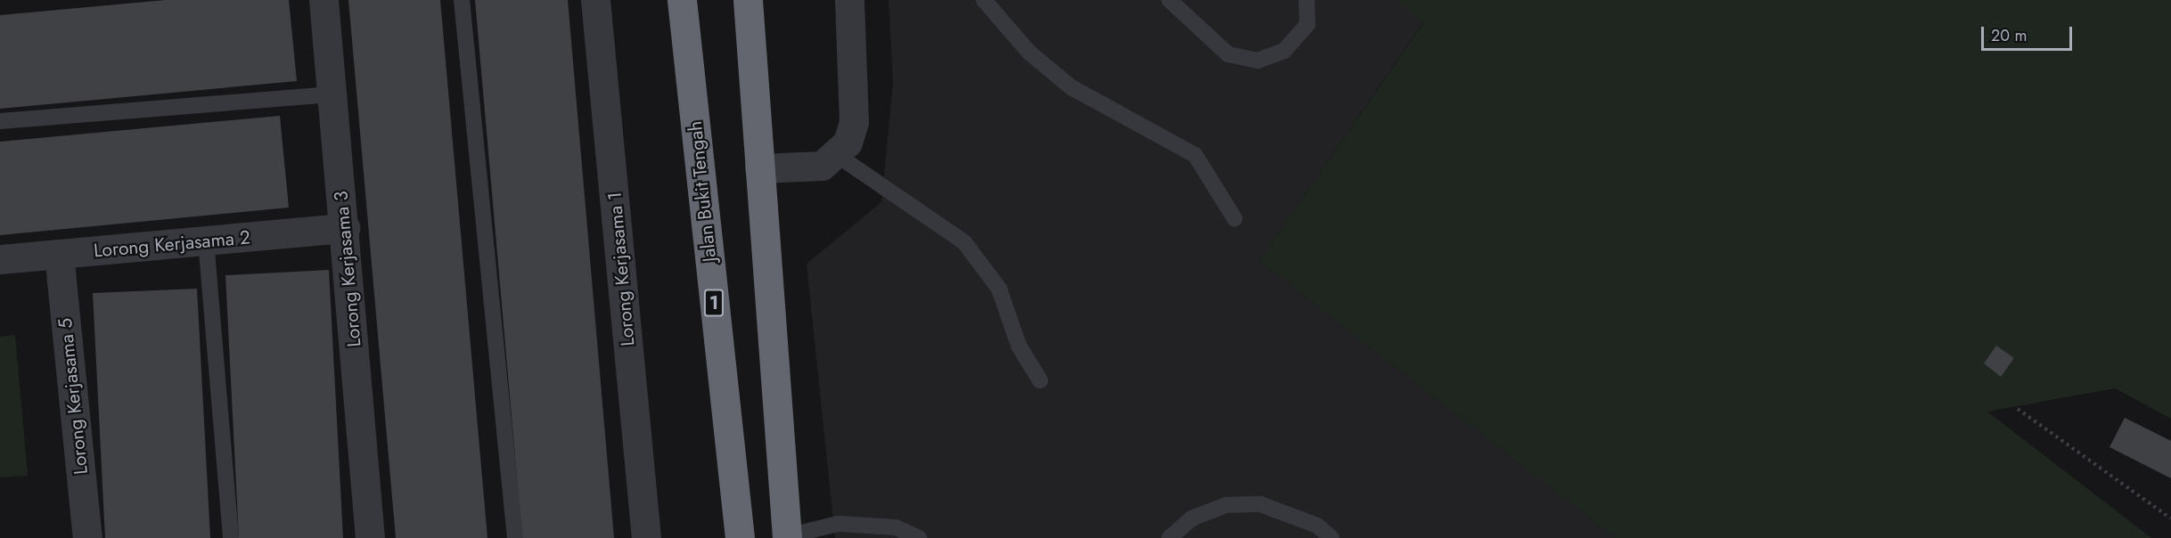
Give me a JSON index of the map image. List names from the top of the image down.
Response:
{
  "streets": {
    "highway": ["Jalan Bukit Tengah", "1"],
    "street": [
      "Lorong Kerjasama 2",
      "Lorong Kerjasama 3",
      "Lorong Kerjasama 1",
      "Lorong Kerjasama 5"
    ]
  },
  "crossings": [
    ["Lorong Kerjasama 2", "Lorong Kerjasama 3"],
    ["Lorong Kerjasama 2", "Lorong Kerjasama 5"]
  ],
  "scale_bar": "20 m"
}
